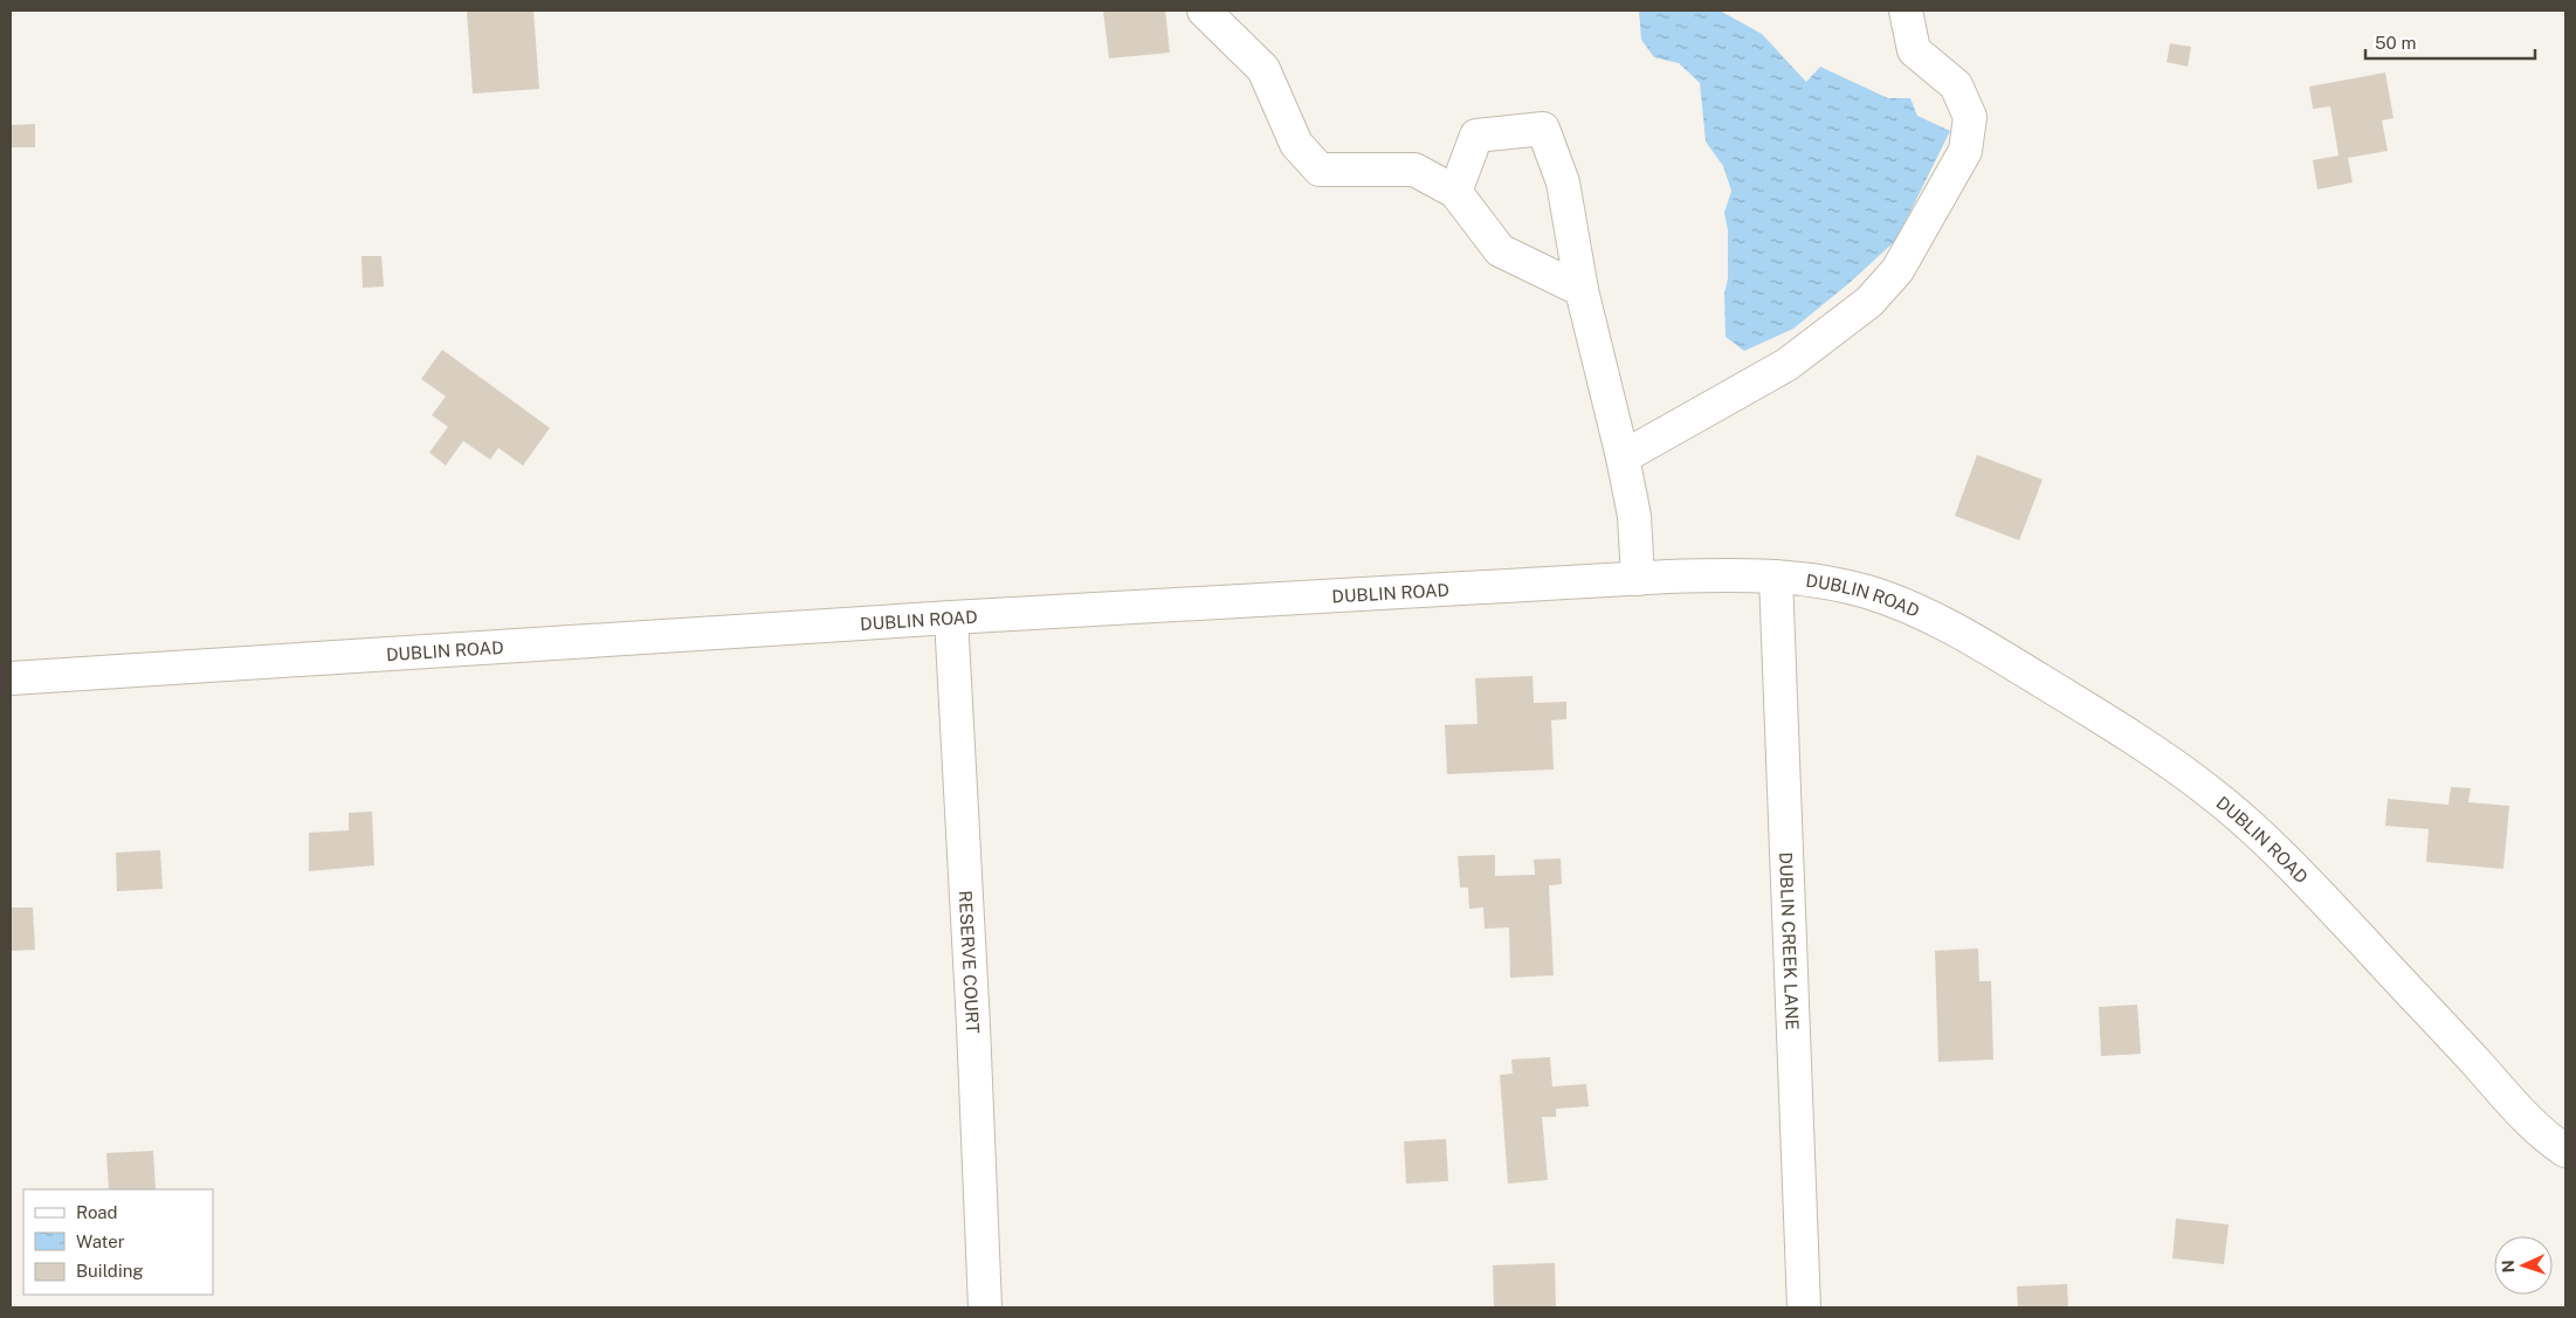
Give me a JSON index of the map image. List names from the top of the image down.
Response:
{
  "streets": {
    "street": ["DUBLIN ROAD", "DUBLIN CREEK LANE", "RESERVE COURT"]
  },
  "crossings": [
    ["DUBLIN ROAD", "DUBLIN CREEK LANE"],
    ["DUBLIN ROAD", "RESERVE COURT"]
  ],
  "legend": ["Road", "Water", "Building"],
  "scale_bar": "50 m",
  "north": "left"
}
